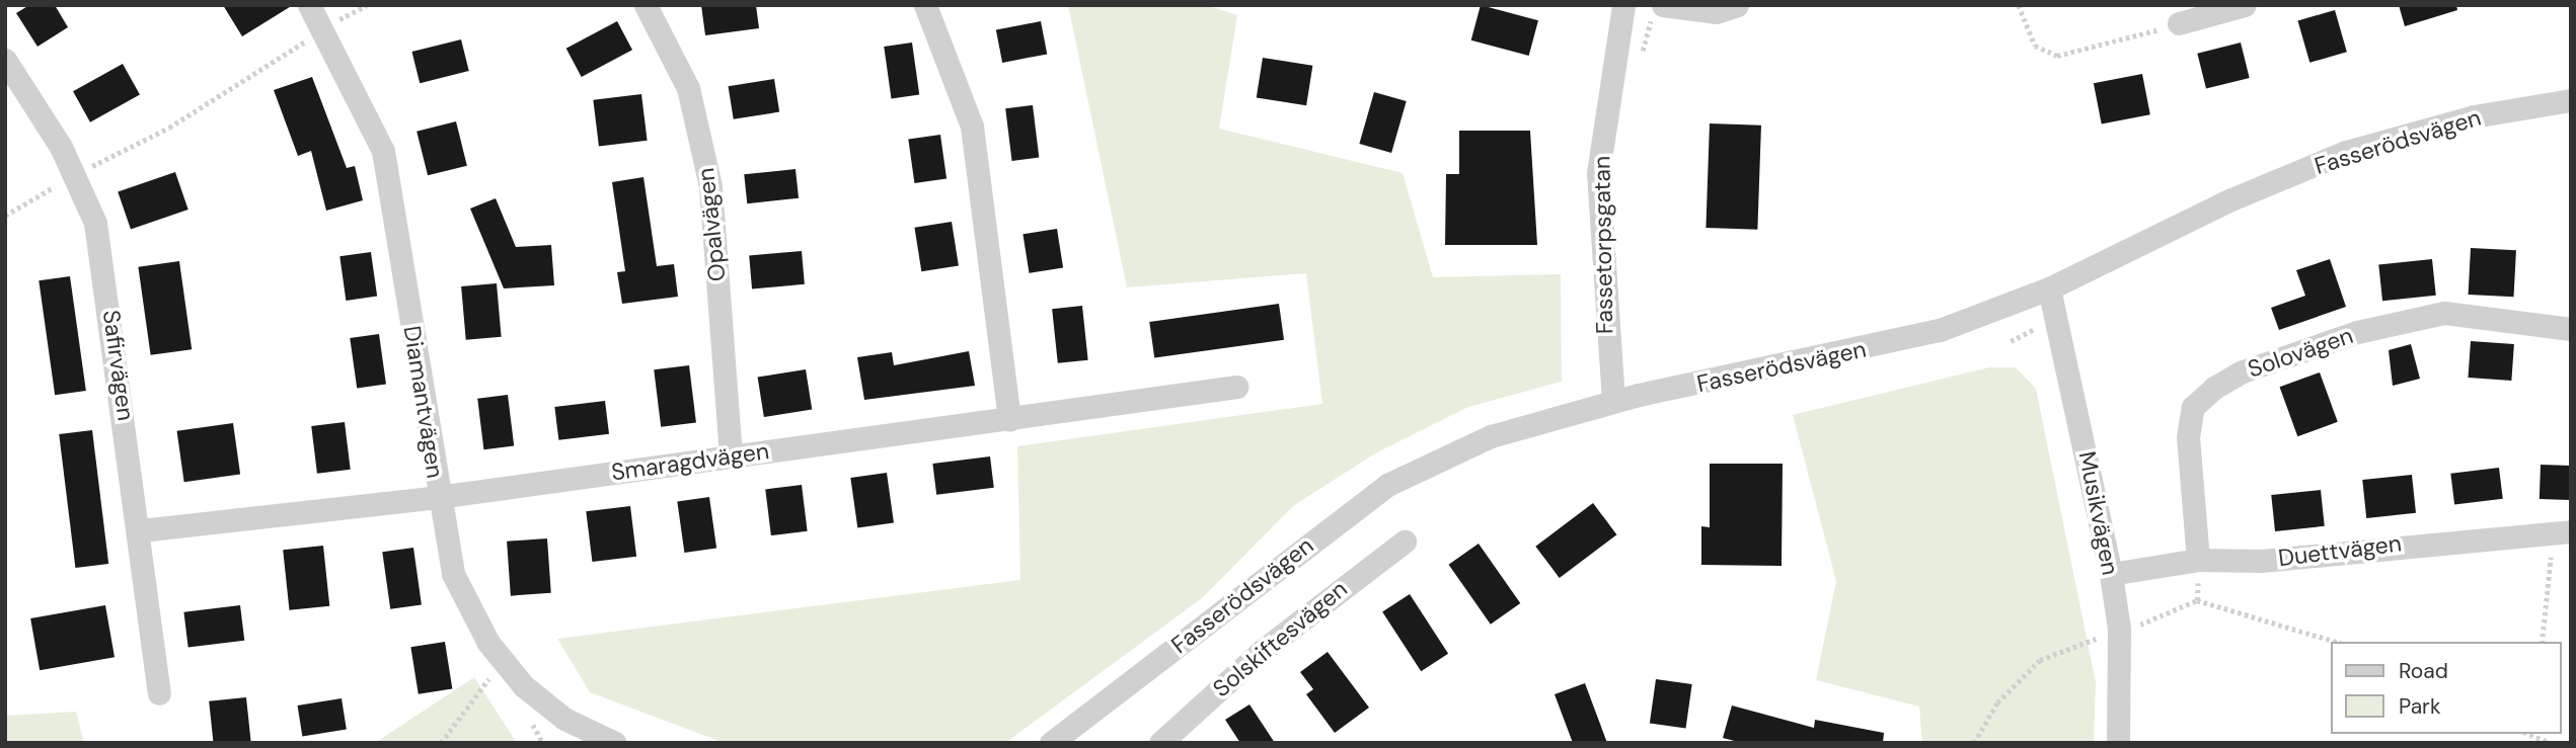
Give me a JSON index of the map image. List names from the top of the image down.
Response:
{
  "streets": {
    "street": [
      "Fasserödsvägen",
      "Opalvägen",
      "Fassetorpsgatan",
      "Solovägen",
      "Safirvägen",
      "Diamantvägen",
      "Smaragdvägen",
      "Musikvägen",
      "Duettvägen",
      "Solskiftesvägen"
    ]
  },
  "crossings": [
    ["Fasserödsvägen", "Fassetorpsgatan"],
    ["Fasserödsvägen", "Musikvägen"],
    ["Opalvägen", "Smaragdvägen"],
    ["Solovägen", "Duettvägen"],
    ["Safirvägen", "Smaragdvägen"],
    ["Diamantvägen", "Smaragdvägen"],
    ["Musikvägen", "Duettvägen"]
  ],
  "legend": ["Road", "Park"]
}
